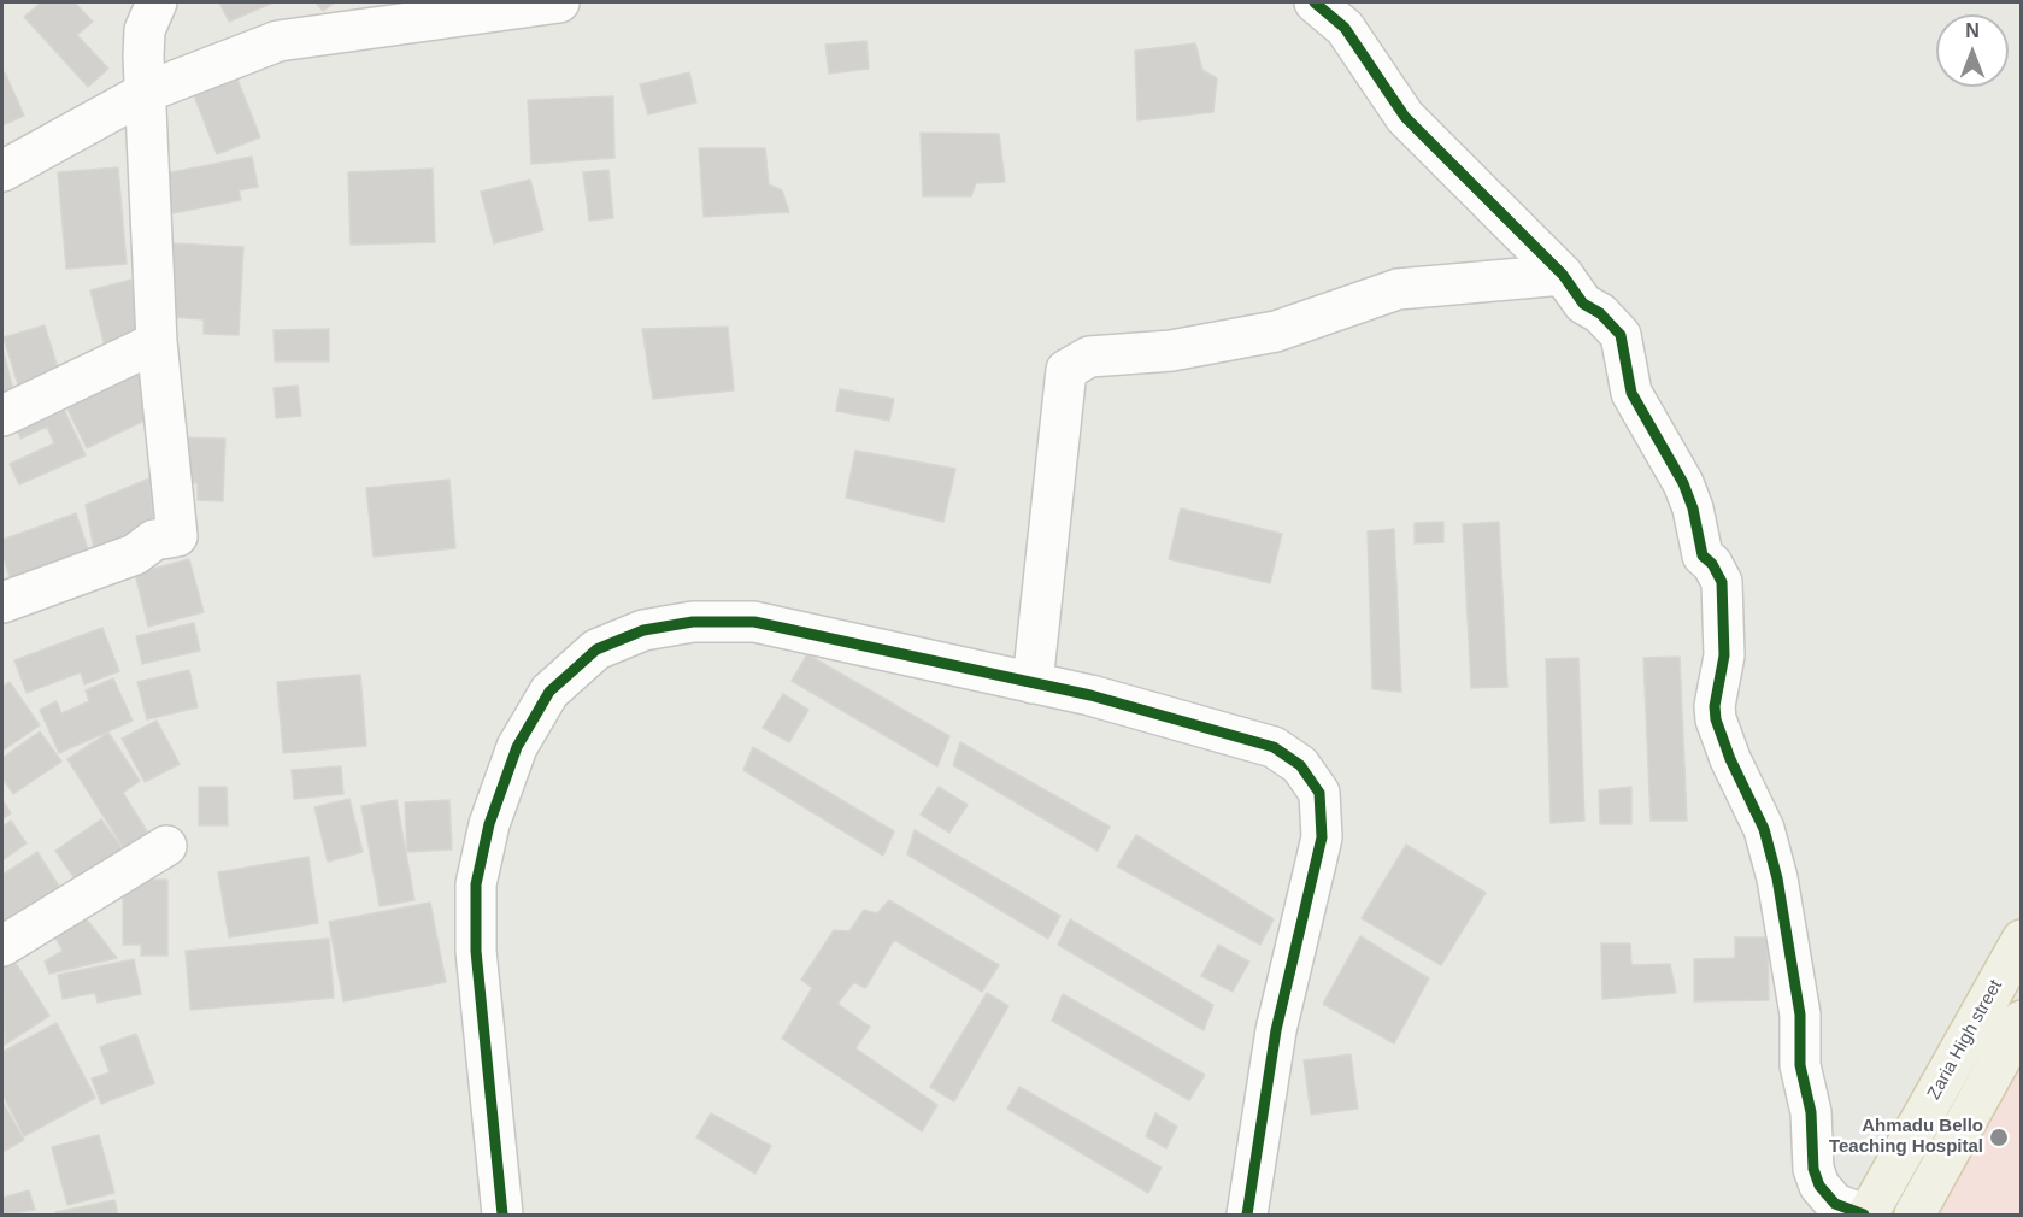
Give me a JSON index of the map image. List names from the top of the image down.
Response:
{
  "streets": {
    "main road": ["Zaria High street"]
  },
  "places": ["Ahmadu Bello Teaching Hospital"],
  "north": "top"
}
